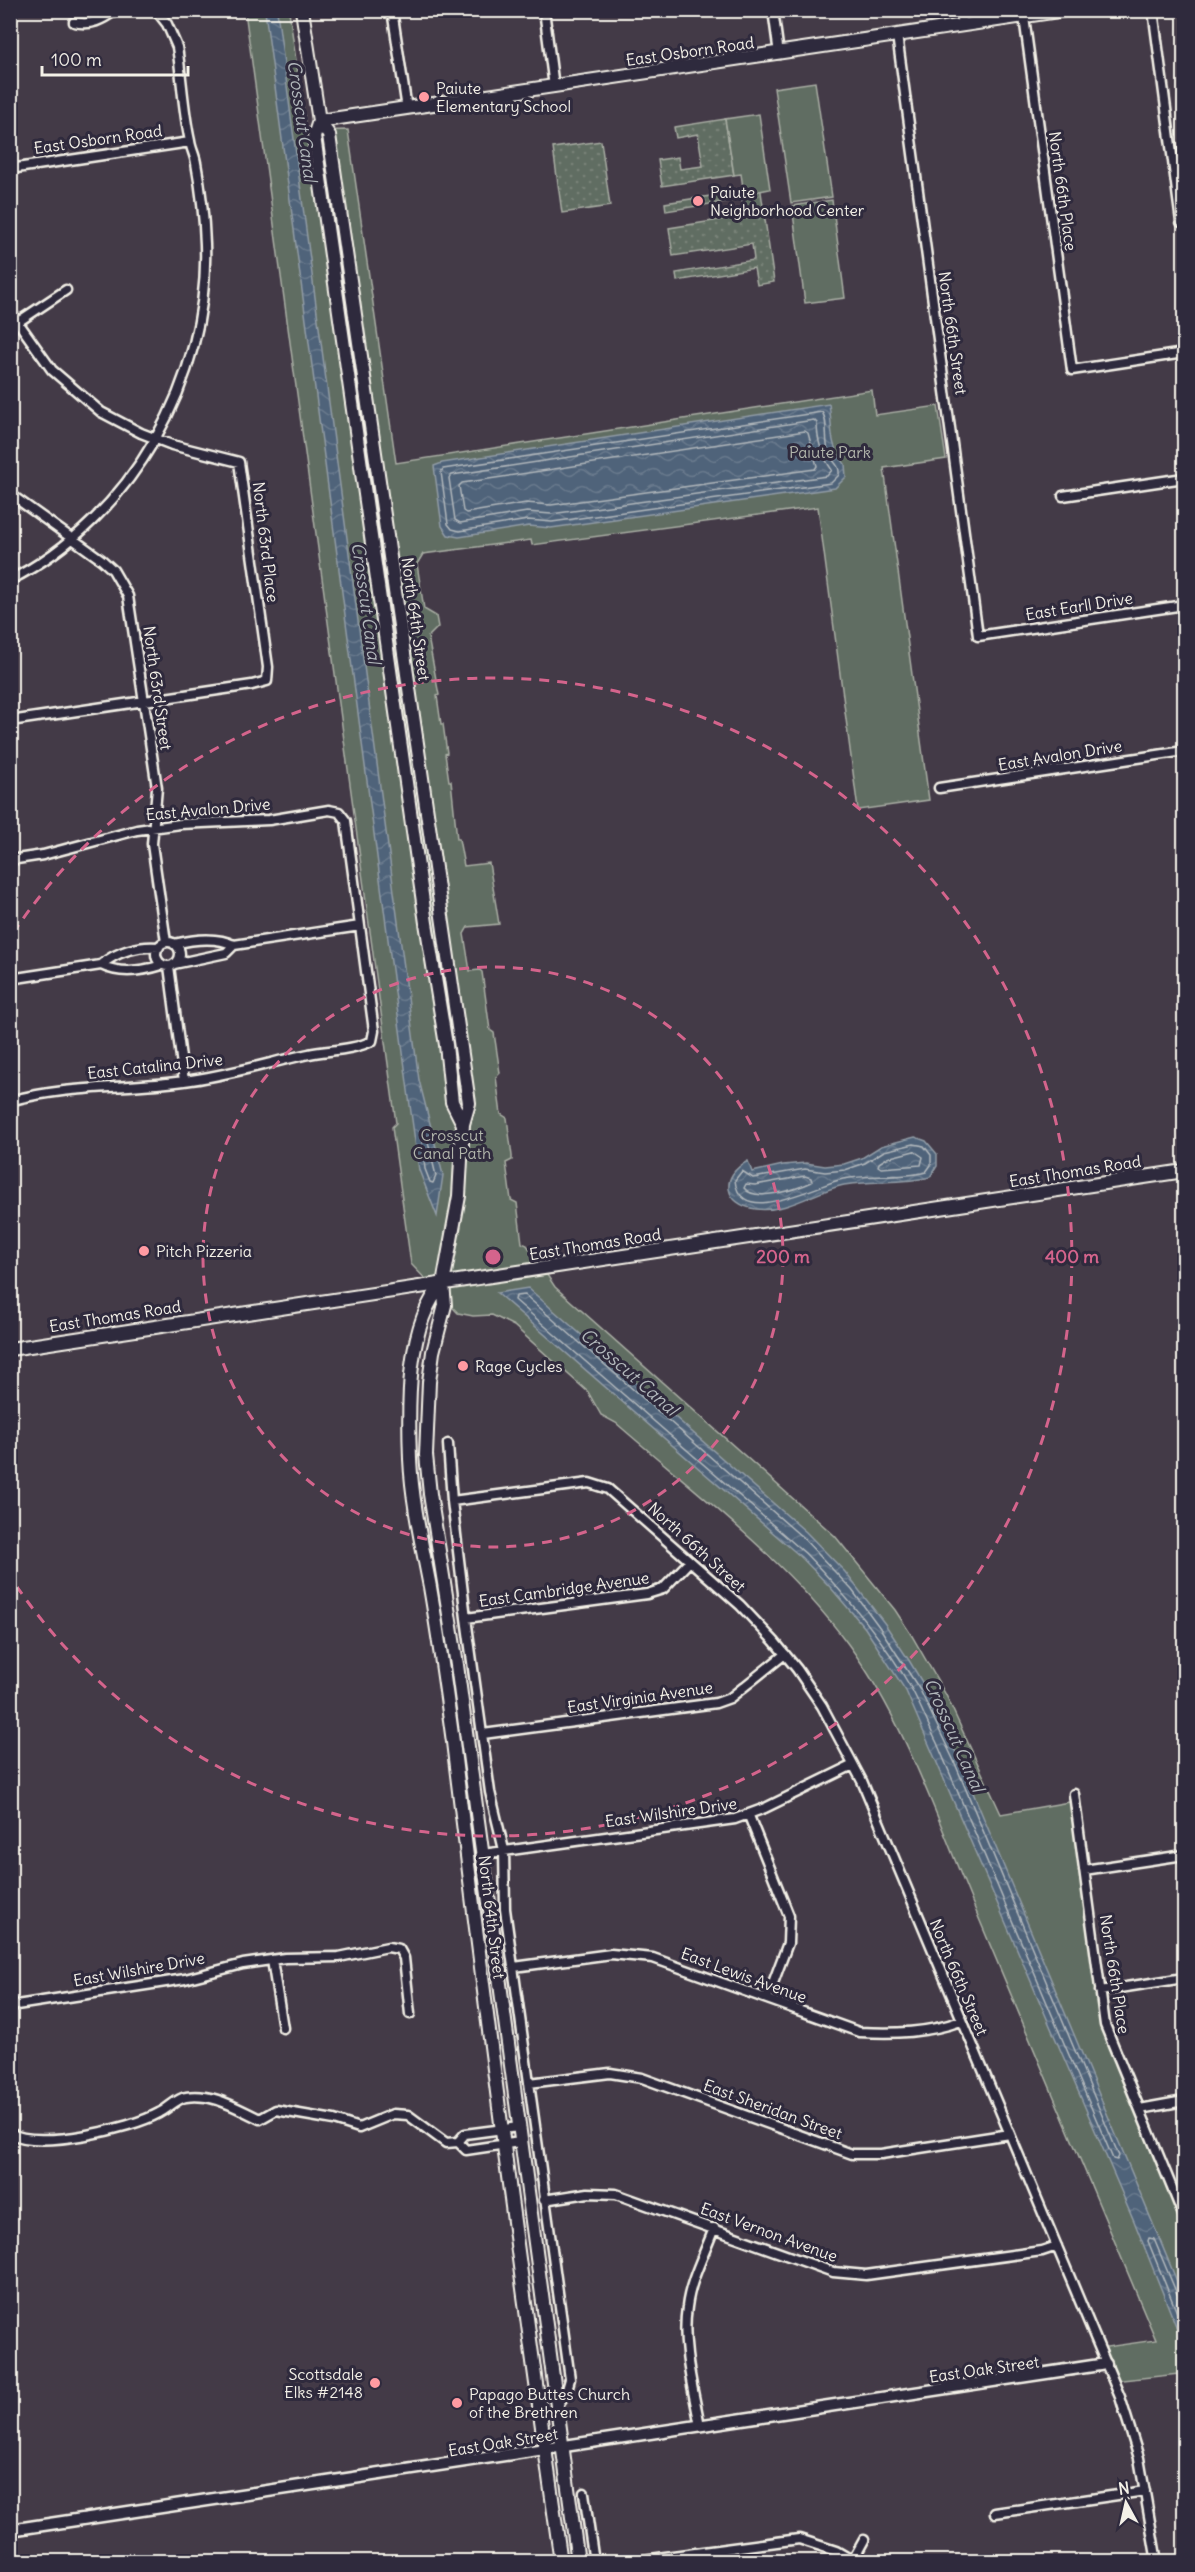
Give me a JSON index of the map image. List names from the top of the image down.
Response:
{
  "streets": {
    "main road": ["East Osborn Road", "North 64th Street", "East Thomas Road"],
    "street": [
      "North 66th Place",
      "North 66th Street",
      "North 63rd Place",
      "East Earll Drive",
      "North 63rd Street",
      "East Avalon Drive",
      "East Catalina Drive",
      "East Cambridge Avenue",
      "East Virginia Avenue",
      "East Wilshire Drive",
      "East Lewis Avenue",
      "East Sheridan Street",
      "East Vernon Avenue",
      "East Oak Street"
    ]
  },
  "crossings": [
    ["East Osborn Road", "North 66th Place"],
    ["East Osborn Road", "North 66th Street"],
    ["East Osborn Road", "North 64th Street"],
    ["North 66th Street", "East Earll Drive"],
    ["North 66th Street", "North 64th Street"],
    ["North 66th Street", "East Cambridge Avenue"],
    ["North 66th Street", "East Virginia Avenue"],
    ["North 66th Street", "East Wilshire Drive"],
    ["North 66th Street", "East Lewis Avenue"],
    ["North 66th Street", "East Sheridan Street"],
    ["North 66th Street", "East Vernon Avenue"],
    ["North 66th Street", "East Oak Street"],
    ["North 63rd Place", "North 63rd Street"],
    ["North 64th Street", "East Thomas Road"],
    ["North 64th Street", "East Cambridge Avenue"],
    ["North 64th Street", "East Virginia Avenue"],
    ["North 64th Street", "East Wilshire Drive"],
    ["North 64th Street", "East Lewis Avenue"],
    ["North 64th Street", "East Sheridan Street"],
    ["North 64th Street", "East Vernon Avenue"],
    ["North 64th Street", "East Oak Street"],
    ["North 63rd Street", "East Avalon Drive"],
    ["East Avalon Drive", "East Catalina Drive"]
  ],
  "water": ["Crosscut Canal"],
  "parks": ["Paiute Park", "Crosscut Canal Path"],
  "places": [
    "Paiute Elementary School",
    "Paiute Neighborhood Center",
    "Pitch Pizzeria",
    "Rage Cycles",
    "Scottsdale Elks #2148",
    "Papago Buttes Church of the Brethren"
  ],
  "scale_bar": "100 m",
  "north": "top",
  "rings": ["200 m", "400 m"]
}
